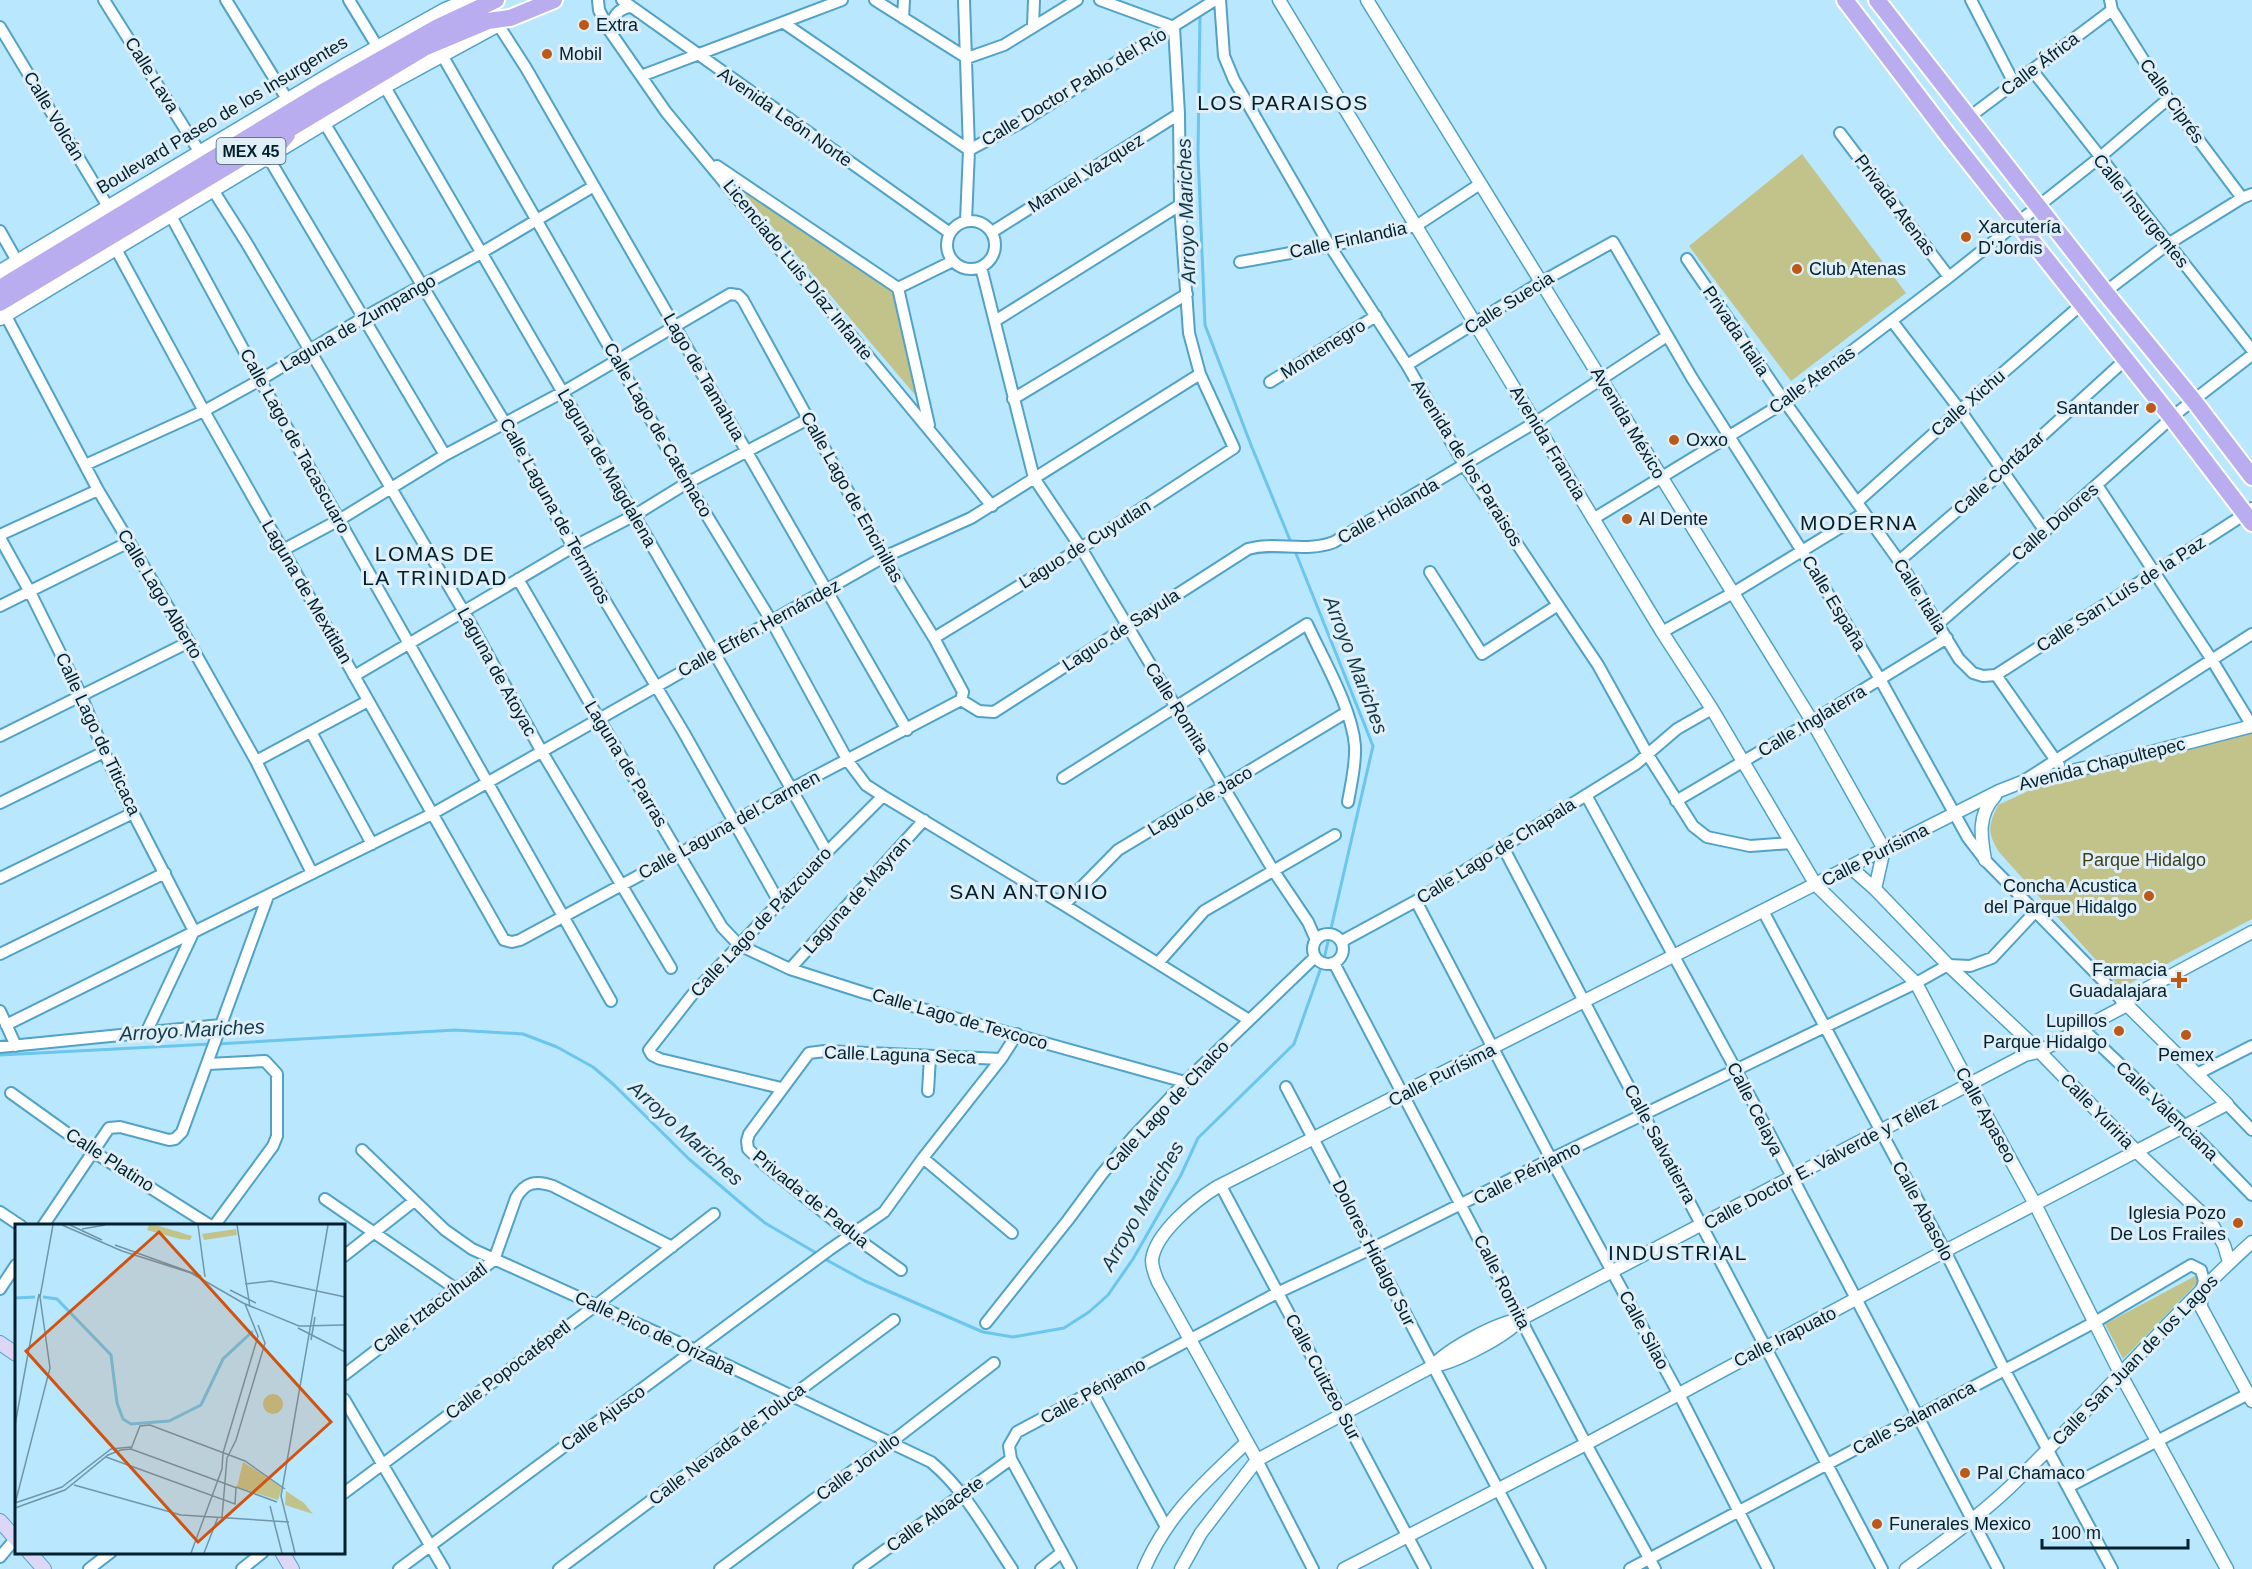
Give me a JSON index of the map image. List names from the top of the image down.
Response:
{
  "streets": {
    "main road": ["Boulevard Paseo de los Insurgentes", "MEX 45"],
    "street": [
      "Calle África",
      "Calle Lava",
      "Calle Doctor Pablo del Río",
      "Calle Ciprés",
      "Calle Volcán",
      "Avenida León Norte",
      "Manuel Vazquez",
      "Privada Atenas",
      "Calle Insurgentes",
      "Calle Finlandia",
      "Licenciado Luis Díaz Infante",
      "Calle Suecia",
      "Laguna de Zumpango",
      "Privada Italia",
      "Montenegro",
      "Lago de Tamahua",
      "Calle Atenas",
      "Calle Xichu",
      "Avenida México",
      "Calle Lago de Catemaco",
      "Calle Lago de Tacascuaro",
      "Avenida Francia",
      "Avenida de los Paraisos",
      "Laguna de Magdalena",
      "Calle Cortázar",
      "Calle Lago de Encinillas",
      "Calle Laguna de Terminos",
      "Calle Holanda",
      "Calle Dolores",
      "Laguo de Cuyutlan",
      "Laguna de Mextitlan",
      "Calle Lago Alberto",
      "Calle San Luís de la Paz",
      "Calle Italia",
      "Calle España",
      "Calle Efrén Hernández",
      "Laguo de Sayula",
      "Laguna de Atoyac",
      "Calle Romita",
      "Calle Inglaterra",
      "Calle Lago de Titicaca",
      "Laguna de Parras",
      "Avenida Chapultepec",
      "Laguo de Jaco",
      "Calle Laguna del Carmen",
      "Calle Lago de Chapala",
      "Calle Purísima",
      "Laguna de Mayran",
      "Calle Lago de Pátzcuaro",
      "Calle Lago de Texcoco",
      "Calle Laguna Seca",
      "Calle Lago de Chalco",
      "Calle Celaya",
      "Calle Yuriria",
      "Calle Valenciana",
      "Calle Apaseo",
      "Calle Salvatierra",
      "Calle Platino",
      "Calle Doctor E. Valverde y Téllez",
      "Calle Pénjamo",
      "Privada de Padua",
      "Calle Abasolo",
      "Dolores Hidalgo Sur",
      "Calle Iztaccíhuatl",
      "Calle Silao",
      "Calle Pico de Orizaba",
      "Calle Irapuato",
      "Calle San Juan de los Lagos",
      "Calle Popocatépetl",
      "Calle Cuitzeo Sur",
      "Calle Ajusco",
      "Calle Salamanca",
      "Calle Nevada de Toluca",
      "Calle Jorullo",
      "Calle Albacete"
    ]
  },
  "crossings": [
    ["Calle África", "Calle Ciprés"],
    ["Calle África", "Calle Insurgentes"],
    ["Calle Lava", "Boulevard Paseo de los Insurgentes"],
    ["Calle Ciprés", "Calle Atenas"],
    ["Boulevard Paseo de los Insurgentes", "Calle Volcán"],
    ["Avenida León Norte", "Manuel Vazquez"],
    ["Avenida León Norte", "Calle Romita"],
    ["MEX 45", "Lago de Tamahua"],
    ["MEX 45", "Calle Lago Alberto"],
    ["Manuel Vazquez", "Calle Romita"],
    ["Privada Atenas", "Calle Atenas"],
    ["Calle Insurgentes", "Calle Atenas"],
    ["Calle Finlandia", "Avenida México"],
    ["Calle Finlandia", "Avenida Francia"],
    ["Calle Finlandia", "Avenida de los Paraisos"],
    ["Licenciado Luis Díaz Infante", "Calle Efrén Hernández"],
    ["Calle Suecia", "Avenida México"],
    ["Calle Suecia", "Avenida Francia"],
    ["Calle Suecia", "Avenida de los Paraisos"],
    ["Calle Suecia", "Calle España"],
    ["Laguna de Zumpango", "Lago de Tamahua"],
    ["Laguna de Zumpango", "Calle Lago de Catemaco"],
    ["Laguna de Zumpango", "Calle Lago de Tacascuaro"],
    ["Laguna de Zumpango", "Laguna de Magdalena"],
    ["Laguna de Zumpango", "Calle Laguna de Terminos"],
    ["Laguna de Zumpango", "Laguna de Mextitlan"],
    ["Laguna de Zumpango", "Calle Lago Alberto"],
    ["Laguna de Zumpango", "Laguna de Atoyac"],
    ["Privada Italia", "Calle Atenas"],
    ["Privada Italia", "Calle Italia"],
    ["Montenegro", "Avenida de los Paraisos"],
    ["Lago de Tamahua", "Calle Lago de Encinillas"],
    ["Lago de Tamahua", "Calle Efrén Hernández"],
    ["Lago de Tamahua", "Calle Laguna del Carmen"],
    ["Calle Atenas", "Avenida México"],
    ["Calle Atenas", "Avenida Francia"],
    ["Calle Atenas", "Calle Italia"],
    ["Calle Atenas", "Calle España"],
    ["Calle Xichu", "Calle Italia"],
    ["Avenida México", "Calle Holanda"],
    ["Avenida México", "Calle Inglaterra"],
    ["Avenida México", "Calle Purísima"],
    ["Calle Lago de Catemaco", "Calle Efrén Hernández"],
    ["Calle Lago de Catemaco", "Laguo de Jaco"],
    ["Calle Lago de Catemaco", "Calle Laguna del Carmen"],
    ["Calle Lago de Catemaco", "Laguna de Mayran"],
    ["Calle Lago de Catemaco", "Calle Lago de Pátzcuaro"],
    ["Calle Lago de Catemaco", "Calle Lago de Chalco"],
    ["Calle Lago de Tacascuaro", "Calle Efrén Hernández"],
    ["Calle Lago de Tacascuaro", "Calle Laguna del Carmen"],
    ["Avenida Francia", "Avenida de los Paraisos"],
    ["Avenida Francia", "Calle Holanda"],
    ["Avenida Francia", "Calle Inglaterra"],
    ["Avenida Francia", "Calle Purísima"],
    ["Avenida Francia", "Calle Apaseo"],
    ["Avenida de los Paraisos", "Calle Holanda"],
    ["Avenida de los Paraisos", "Calle Inglaterra"],
    ["Avenida de los Paraisos", "Calle Lago de Chapala"],
    ["Laguna de Magdalena", "Calle Efrén Hernández"],
    ["Laguna de Magdalena", "Calle Laguna del Carmen"],
    ["Laguna de Magdalena", "Calle Lago de Pátzcuaro"],
    ["Calle Cortázar", "Calle Italia"],
    ["Calle Lago de Encinillas", "Laguo de Cuyutlan"],
    ["Calle Lago de Encinillas", "Calle Efrén Hernández"],
    ["Calle Lago de Encinillas", "Laguo de Sayula"],
    ["Calle Lago de Encinillas", "Calle Laguna del Carmen"],
    ["Calle Laguna de Terminos", "Calle Efrén Hernández"],
    ["Calle Laguna de Terminos", "Calle Laguna del Carmen"],
    ["Calle Laguna de Terminos", "Calle Lago de Pátzcuaro"],
    ["Calle Holanda", "Calle España"],
    ["Calle Holanda", "Laguo de Sayula"],
    ["Calle Dolores", "Calle Italia"],
    ["Laguo de Cuyutlan", "Calle Efrén Hernández"],
    ["Laguo de Cuyutlan", "Calle Romita"],
    ["Laguna de Mextitlan", "Calle Efrén Hernández"],
    ["Laguna de Mextitlan", "Calle Laguna del Carmen"],
    ["Calle Lago Alberto", "Calle Efrén Hernández"],
    ["Calle San Luís de la Paz", "Calle Italia"],
    ["Calle Italia", "Calle Inglaterra"],
    ["Calle España", "Calle Inglaterra"],
    ["Calle España", "Avenida Chapultepec"],
    ["Calle España", "Calle Purísima"],
    ["Calle España", "Calle Doctor E. Valverde y Téllez"],
    ["Calle España", "Calle Pénjamo"],
    ["Calle Efrén Hernández", "Laguna de Atoyac"],
    ["Calle Efrén Hernández", "Calle Romita"],
    ["Calle Efrén Hernández", "Calle Lago de Titicaca"],
    ["Calle Efrén Hernández", "Laguna de Parras"],
    ["Laguo de Sayula", "Calle Romita"],
    ["Laguo de Sayula", "Calle Laguna del Carmen"],
    ["Laguna de Atoyac", "Calle Laguna del Carmen"],
    ["Calle Romita", "Laguo de Jaco"],
    ["Calle Romita", "Calle Lago de Chapala"],
    ["Calle Romita", "Calle Purísima"],
    ["Calle Romita", "Calle Lago de Chalco"],
    ["Calle Romita", "Calle Doctor E. Valverde y Téllez"],
    ["Calle Romita", "Calle Pénjamo"],
    ["Calle Romita", "Calle Irapuato"],
    ["Calle Romita", "Calle Salamanca"],
    ["Laguna de Parras", "Calle Laguna del Carmen"],
    ["Laguna de Parras", "Calle Lago de Pátzcuaro"],
    ["Laguna de Parras", "Calle Lago de Texcoco"],
    ["Avenida Chapultepec", "Calle Purísima"],
    ["Calle Lago de Chapala", "Calle Lago de Chalco"],
    ["Calle Lago de Chapala", "Calle Celaya"],
    ["Calle Lago de Chapala", "Calle Salvatierra"],
    ["Calle Lago de Chapala", "Calle Silao"],
    ["Calle Purísima", "Calle Celaya"],
    ["Calle Purísima", "Calle Yuriria"],
    ["Calle Purísima", "Calle Apaseo"],
    ["Calle Purísima", "Calle Salvatierra"],
    ["Calle Purísima", "Calle Doctor E. Valverde y Téllez"],
    ["Calle Purísima", "Calle Pénjamo"],
    ["Calle Purísima", "Calle Abasolo"],
    ["Calle Purísima", "Dolores Hidalgo Sur"],
    ["Calle Purísima", "Calle Silao"],
    ["Calle Purísima", "Calle Cuitzeo Sur"],
    ["Laguna de Mayran", "Calle Lago de Texcoco"],
    ["Calle Lago de Pátzcuaro", "Calle Lago de Texcoco"],
    ["Calle Lago de Pátzcuaro", "Calle Laguna Seca"],
    ["Calle Lago de Pátzcuaro", "Privada de Padua"],
    ["Calle Lago de Texcoco", "Calle Lago de Chalco"],
    ["Calle Lago de Texcoco", "Calle Ajusco"],
    ["Calle Laguna Seca", "Privada de Padua"],
    ["Calle Laguna Seca", "Calle Ajusco"],
    ["Calle Celaya", "Calle Doctor E. Valverde y Téllez"],
    ["Calle Celaya", "Calle Pénjamo"],
    ["Calle Celaya", "Calle Irapuato"],
    ["Calle Celaya", "Calle San Juan de los Lagos"],
    ["Calle Celaya", "Calle Salamanca"],
    ["Calle Yuriria", "Calle Doctor E. Valverde y Téllez"],
    ["Calle Yuriria", "Calle Pénjamo"],
    ["Calle Yuriria", "Calle Irapuato"],
    ["Calle Yuriria", "Calle San Juan de los Lagos"],
    ["Calle Valenciana", "Calle Doctor E. Valverde y Téllez"],
    ["Calle Valenciana", "Calle Irapuato"],
    ["Calle Apaseo", "Calle Doctor E. Valverde y Téllez"],
    ["Calle Apaseo", "Calle Pénjamo"],
    ["Calle Apaseo", "Calle Irapuato"],
    ["Calle Apaseo", "Calle San Juan de los Lagos"],
    ["Calle Apaseo", "Calle Salamanca"],
    ["Calle Salvatierra", "Calle Doctor E. Valverde y Téllez"],
    ["Calle Salvatierra", "Calle Pénjamo"],
    ["Calle Salvatierra", "Calle Irapuato"],
    ["Calle Salvatierra", "Calle Salamanca"],
    ["Calle Doctor E. Valverde y Téllez", "Calle Abasolo"],
    ["Calle Doctor E. Valverde y Téllez", "Dolores Hidalgo Sur"],
    ["Calle Doctor E. Valverde y Téllez", "Calle Silao"],
    ["Calle Doctor E. Valverde y Téllez", "Calle Cuitzeo Sur"],
    ["Calle Pénjamo", "Calle Abasolo"],
    ["Calle Pénjamo", "Dolores Hidalgo Sur"],
    ["Calle Pénjamo", "Calle Silao"],
    ["Calle Pénjamo", "Calle Cuitzeo Sur"],
    ["Calle Pénjamo", "Calle Albacete"],
    ["Privada de Padua", "Calle Ajusco"],
    ["Calle Abasolo", "Calle Irapuato"],
    ["Calle Abasolo", "Calle San Juan de los Lagos"],
    ["Calle Abasolo", "Calle Salamanca"],
    ["Dolores Hidalgo Sur", "Calle Irapuato"],
    ["Calle Iztaccíhuatl", "Calle Pico de Orizaba"],
    ["Calle Iztaccíhuatl", "Calle Popocatépetl"],
    ["Calle Silao", "Calle Irapuato"],
    ["Calle Silao", "Calle Salamanca"],
    ["Calle Pico de Orizaba", "Calle Popocatépetl"],
    ["Calle Pico de Orizaba", "Calle Ajusco"],
    ["Calle Pico de Orizaba", "Calle Nevada de Toluca"],
    ["Calle Pico de Orizaba", "Calle Jorullo"],
    ["Calle Pico de Orizaba", "Calle Albacete"],
    ["Calle Irapuato", "Calle Cuitzeo Sur"],
    ["Calle San Juan de los Lagos", "Calle Salamanca"]
  ],
  "districts": [
    "LOS PARAISOS",
    "MODERNA",
    "LOMAS DE LA TRINIDAD",
    "SAN ANTONIO",
    "INDUSTRIAL"
  ],
  "water": ["Arroyo Mariches"],
  "parks": ["Parque Hidalgo"],
  "places": {
    "other": [
      "Extra",
      "Mobil",
      "Xarcutería D'Jordis",
      "Club Atenas",
      "Santander",
      "Oxxo",
      "Al Dente",
      "Concha Acustica del Parque Hidalgo",
      "Lupillos Parque Hidalgo",
      "Pemex",
      "Iglesia Pozo De Los Frailes",
      "Pal Chamaco",
      "Funerales Mexico"
    ],
    "health": ["Farmacia Guadalajara"]
  },
  "scale_bar": "100 m"
}
